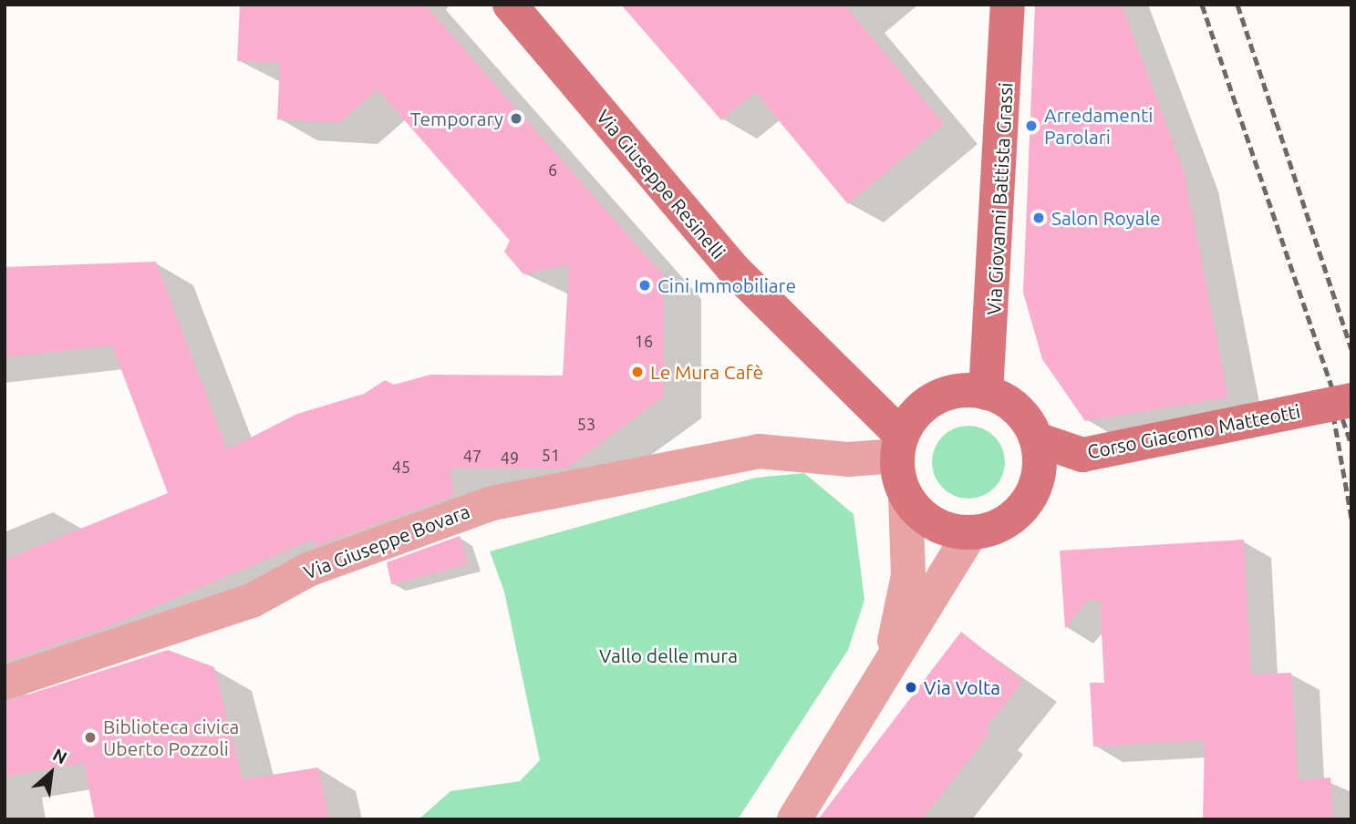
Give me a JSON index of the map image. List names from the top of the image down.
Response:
{
  "streets": {
    "street": [
      "Via Giuseppe Resinelli",
      "Via Giovanni Battista Grassi",
      "Corso Giacomo Matteotti",
      "Via Giuseppe Bovara"
    ]
  },
  "crossings": [
    ["Via Giuseppe Resinelli", "Via Giovanni Battista Grassi"],
    ["Via Giuseppe Resinelli", "Corso Giacomo Matteotti"],
    ["Via Giuseppe Resinelli", "Via Giuseppe Bovara"],
    ["Via Giovanni Battista Grassi", "Corso Giacomo Matteotti"],
    ["Via Giovanni Battista Grassi", "Via Giuseppe Bovara"],
    ["Corso Giacomo Matteotti", "Via Giuseppe Bovara"]
  ],
  "parks": ["Vallo delle mura"],
  "places": [
    "Temporary",
    "Arredamenti Parolari",
    "Salon Royale",
    "Cini Immobiliare",
    "Le Mura Cafè",
    "Via Volta",
    "Biblioteca civica Uberto Pozzoli"
  ],
  "house_numbers": [
    "6",
    "16",
    "53",
    "51",
    "47",
    "49",
    "45"
  ],
  "north": "top right"
}
